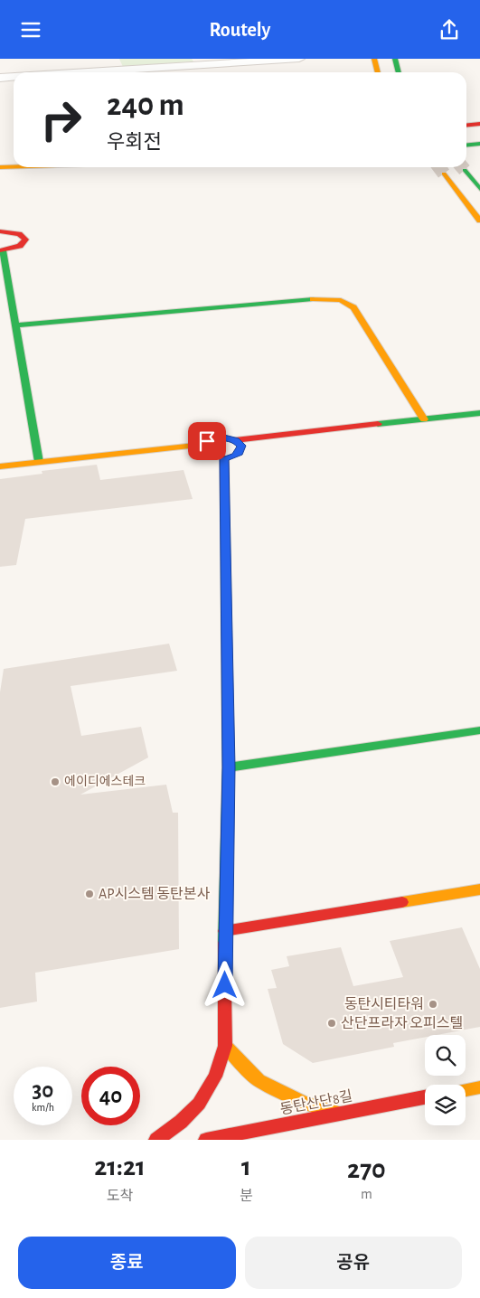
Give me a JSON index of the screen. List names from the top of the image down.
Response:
{
  "streets": {
    "main road": ["동탄산단8길"]
  },
  "places": [
    "에이디에스테크",
    "AP시스템 동탄본사",
    "동탄시티타워",
    "산단프라자 오피스텔"
  ],
  "page": {
    "header": "Routely",
    "turn": ["240 m", "우회전"],
    "speed": "30 km/h",
    "limit": "40",
    "eta": [
      "21:21",
      "도착",
      "1",
      "분",
      "270",
      "m"
    ],
    "buttons": ["종료", "공유"]
  }
}
